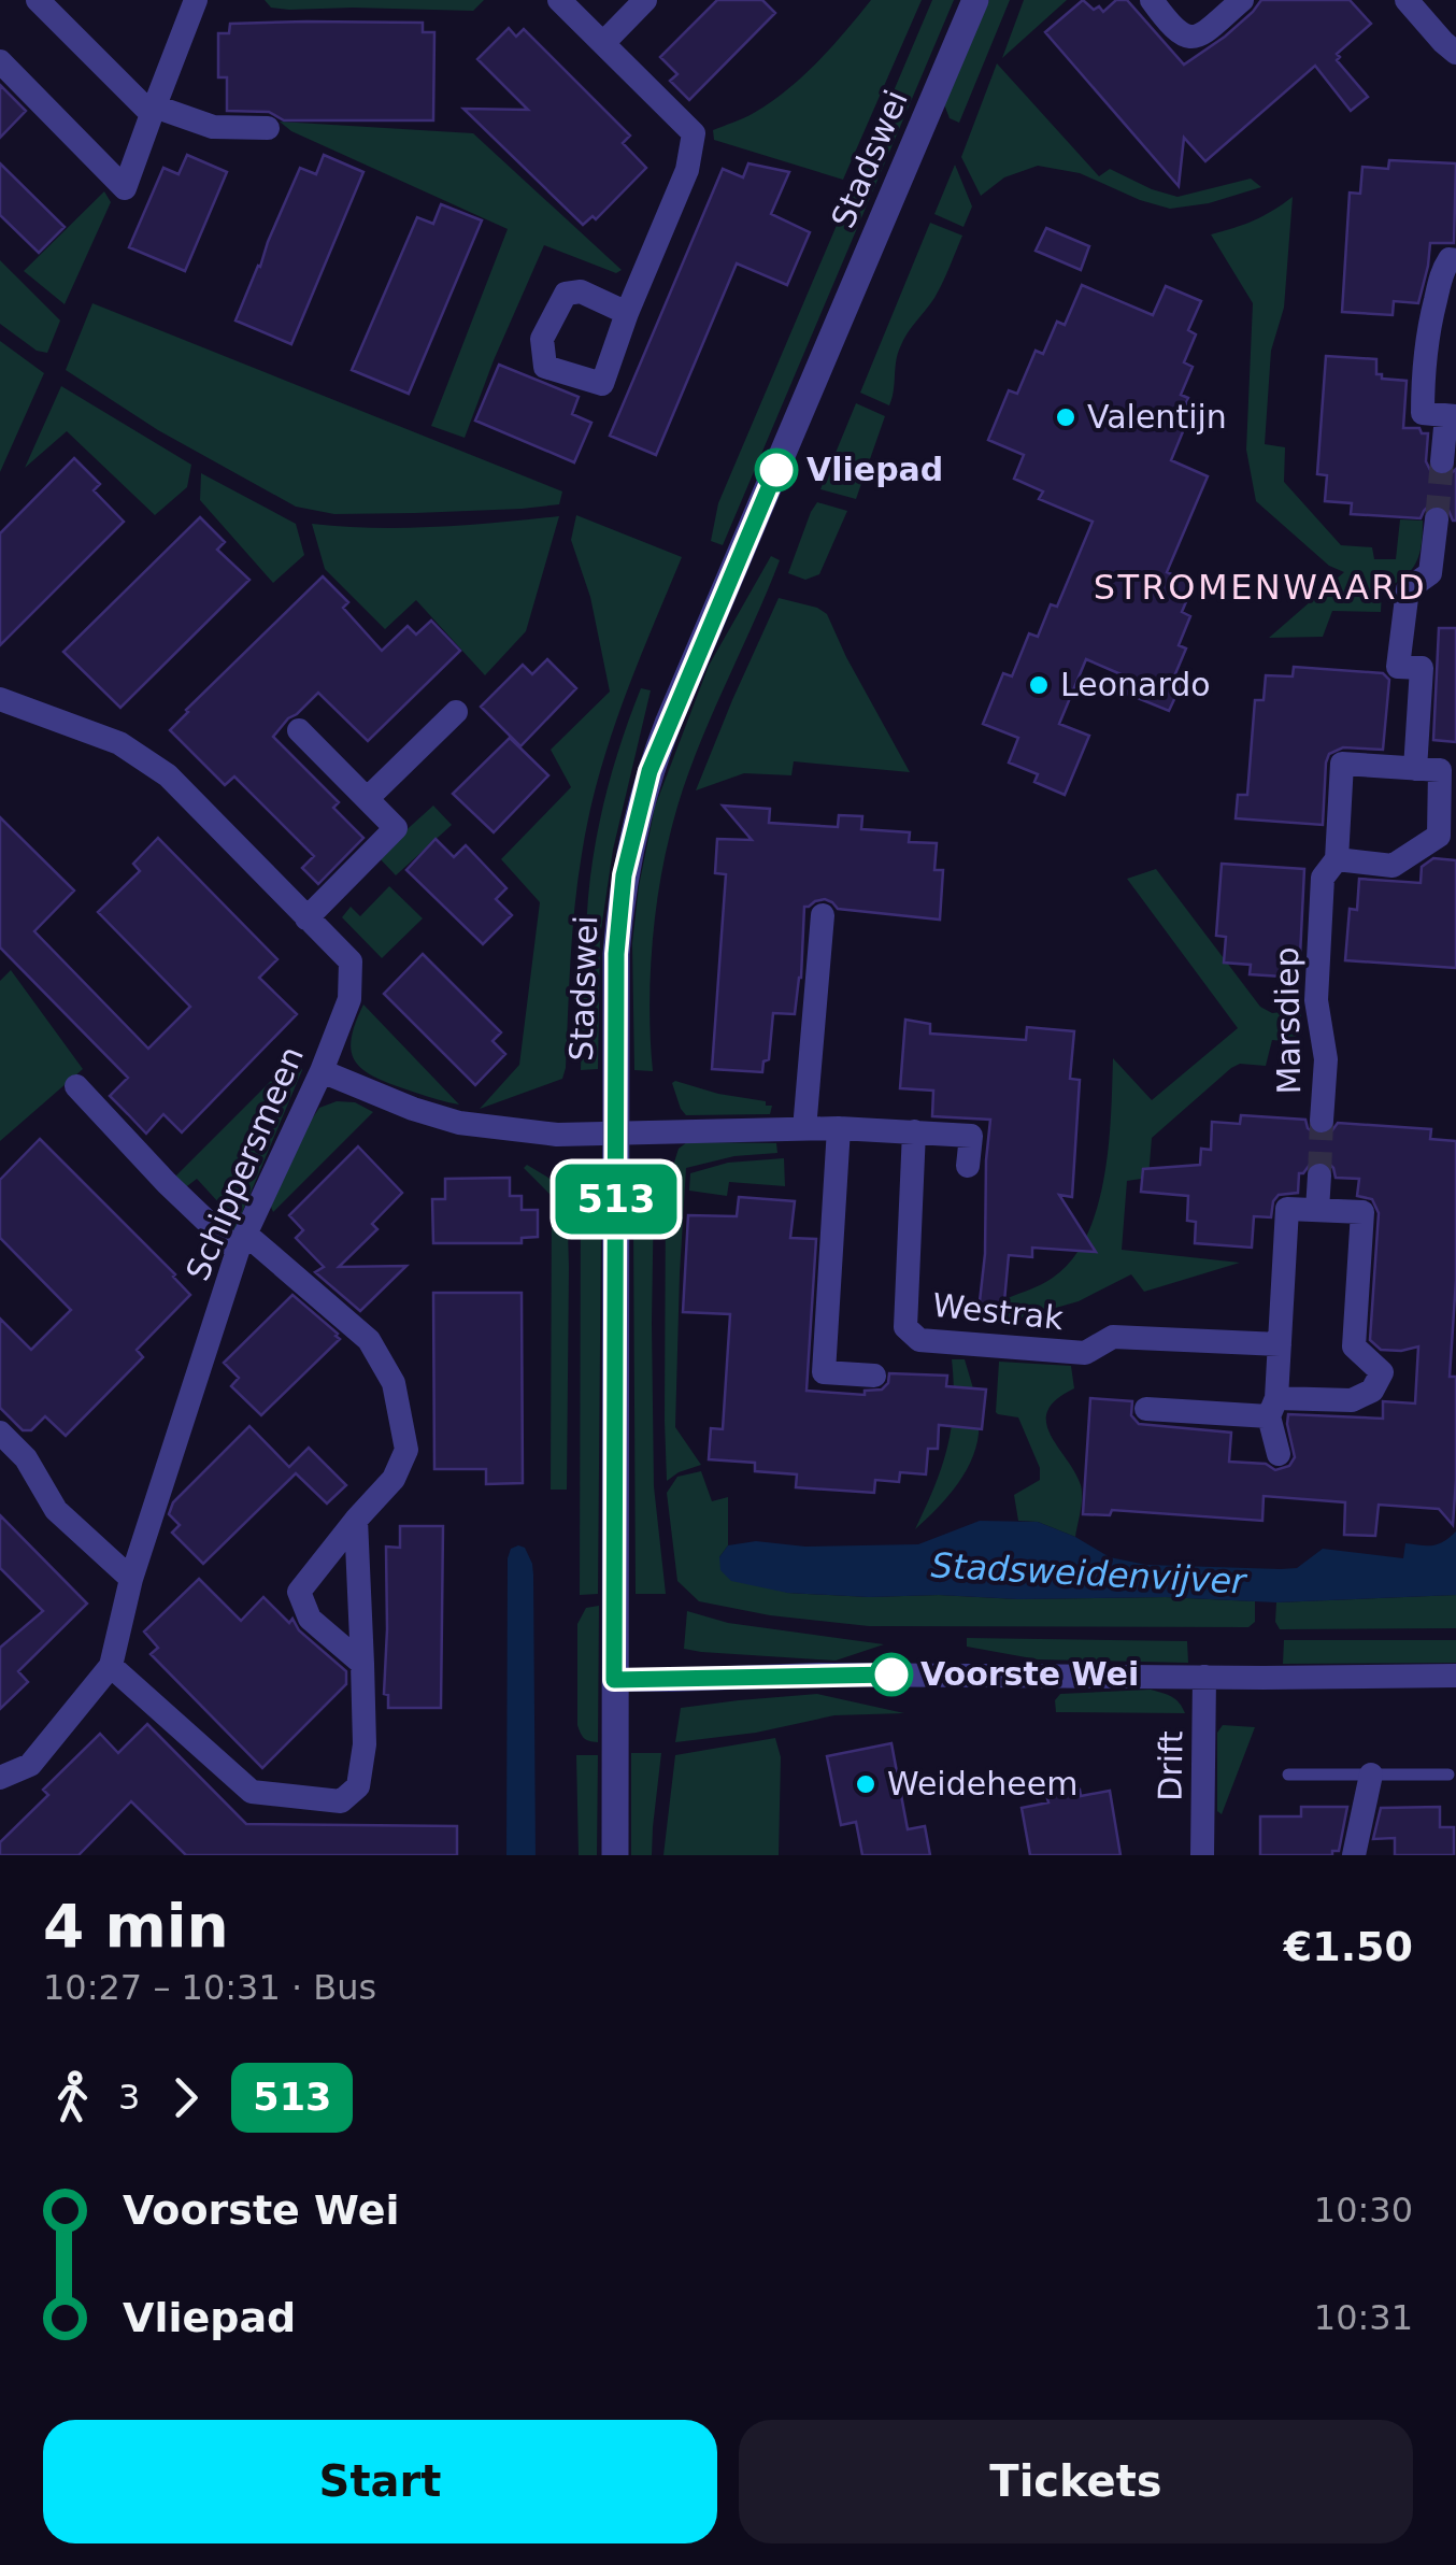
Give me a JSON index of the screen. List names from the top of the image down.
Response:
{
  "streets": {
    "street": [
      "Stadswei",
      "Marsdiep",
      "Schippersmeen",
      "Westrak",
      "Drift"
    ]
  },
  "districts": ["STROMENWAARD"],
  "water": ["Stadsweidenvijver"],
  "places": [
    "Valentijn",
    "Vliepad",
    "Leonardo",
    "Voorste Wei",
    "Weideheem"
  ],
  "lines": ["bus line 513"],
  "page": {
    "on_map": "513",
    "heading": ["4 min", "10:27 – 10:31 · Bus", "€1.50"],
    "legs": ["3", "513"],
    "list": [
      {
        "name": "Voorste Wei",
        "value": "10:30"
      },
      {
        "name": "Vliepad",
        "value": "10:31"
      }
    ],
    "buttons": ["Start", "Tickets"]
  }
}
